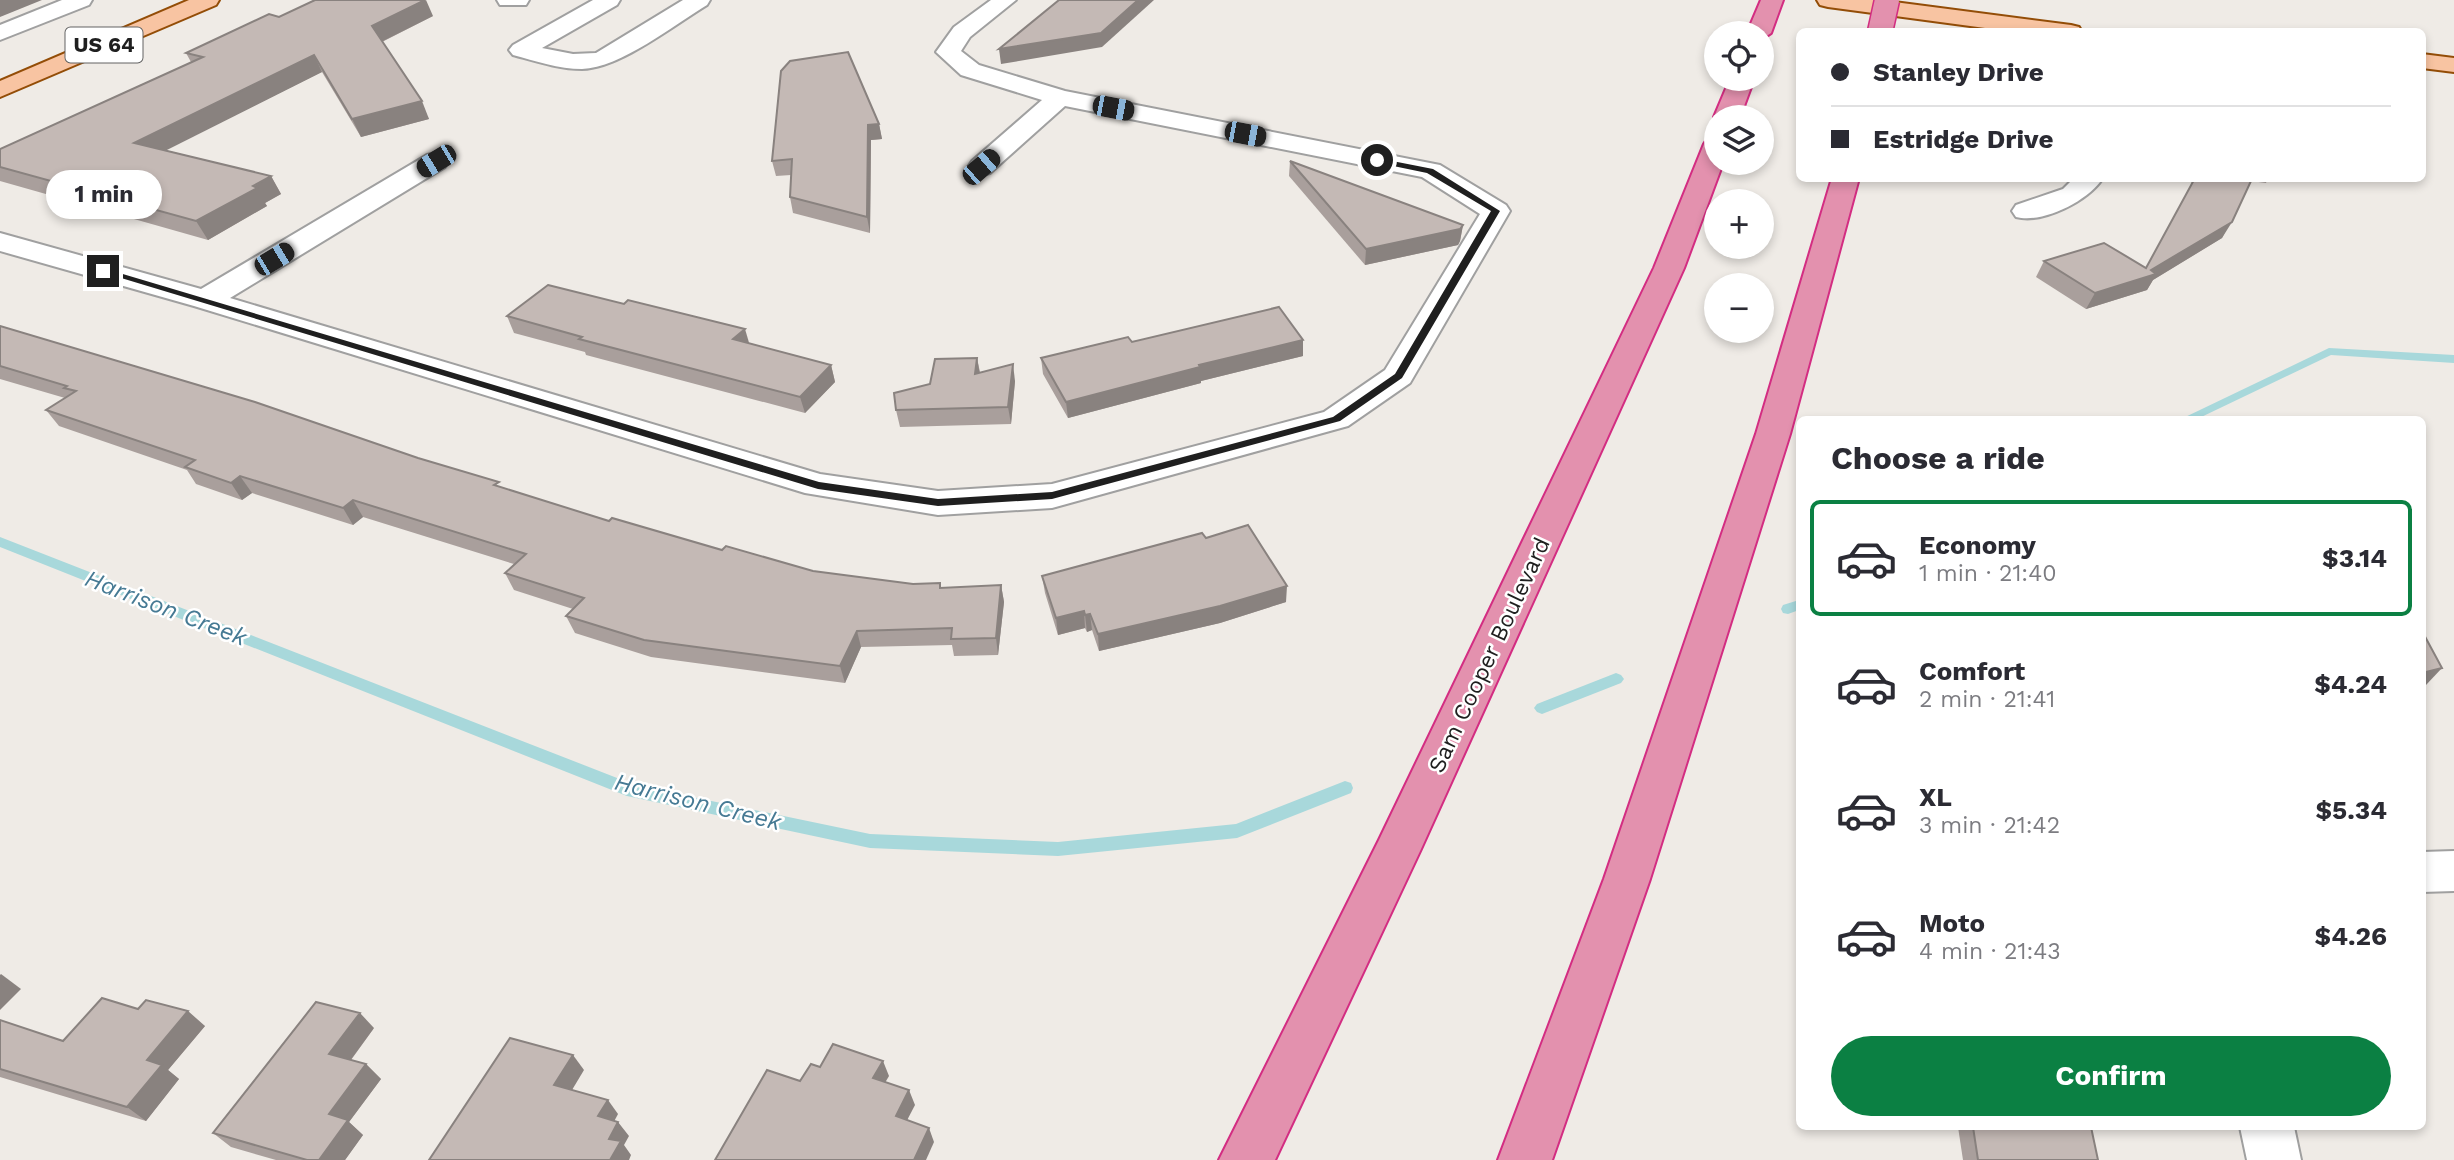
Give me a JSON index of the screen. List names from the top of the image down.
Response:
{
  "streets": {
    "highway": ["Sam Cooper Boulevard"],
    "main road": ["US 64"]
  },
  "water": ["Harrison Creek"],
  "page": {
    "map_buttons": ["+", "−"],
    "banner": ["Stanley Drive", "Estridge Drive"],
    "bubble": "1 min",
    "heading": "Choose a ride",
    "list": [
      {
        "name": "Economy",
        "note": "1 min · 21:40",
        "value": "$3.14"
      },
      {
        "name": "Comfort",
        "note": "2 min · 21:41",
        "value": "$4.24"
      },
      {
        "name": "XL",
        "note": "3 min · 21:42",
        "value": "$5.34"
      },
      {
        "name": "Moto",
        "note": "4 min · 21:43",
        "value": "$4.26"
      }
    ],
    "buttons": "Confirm"
  }
}
